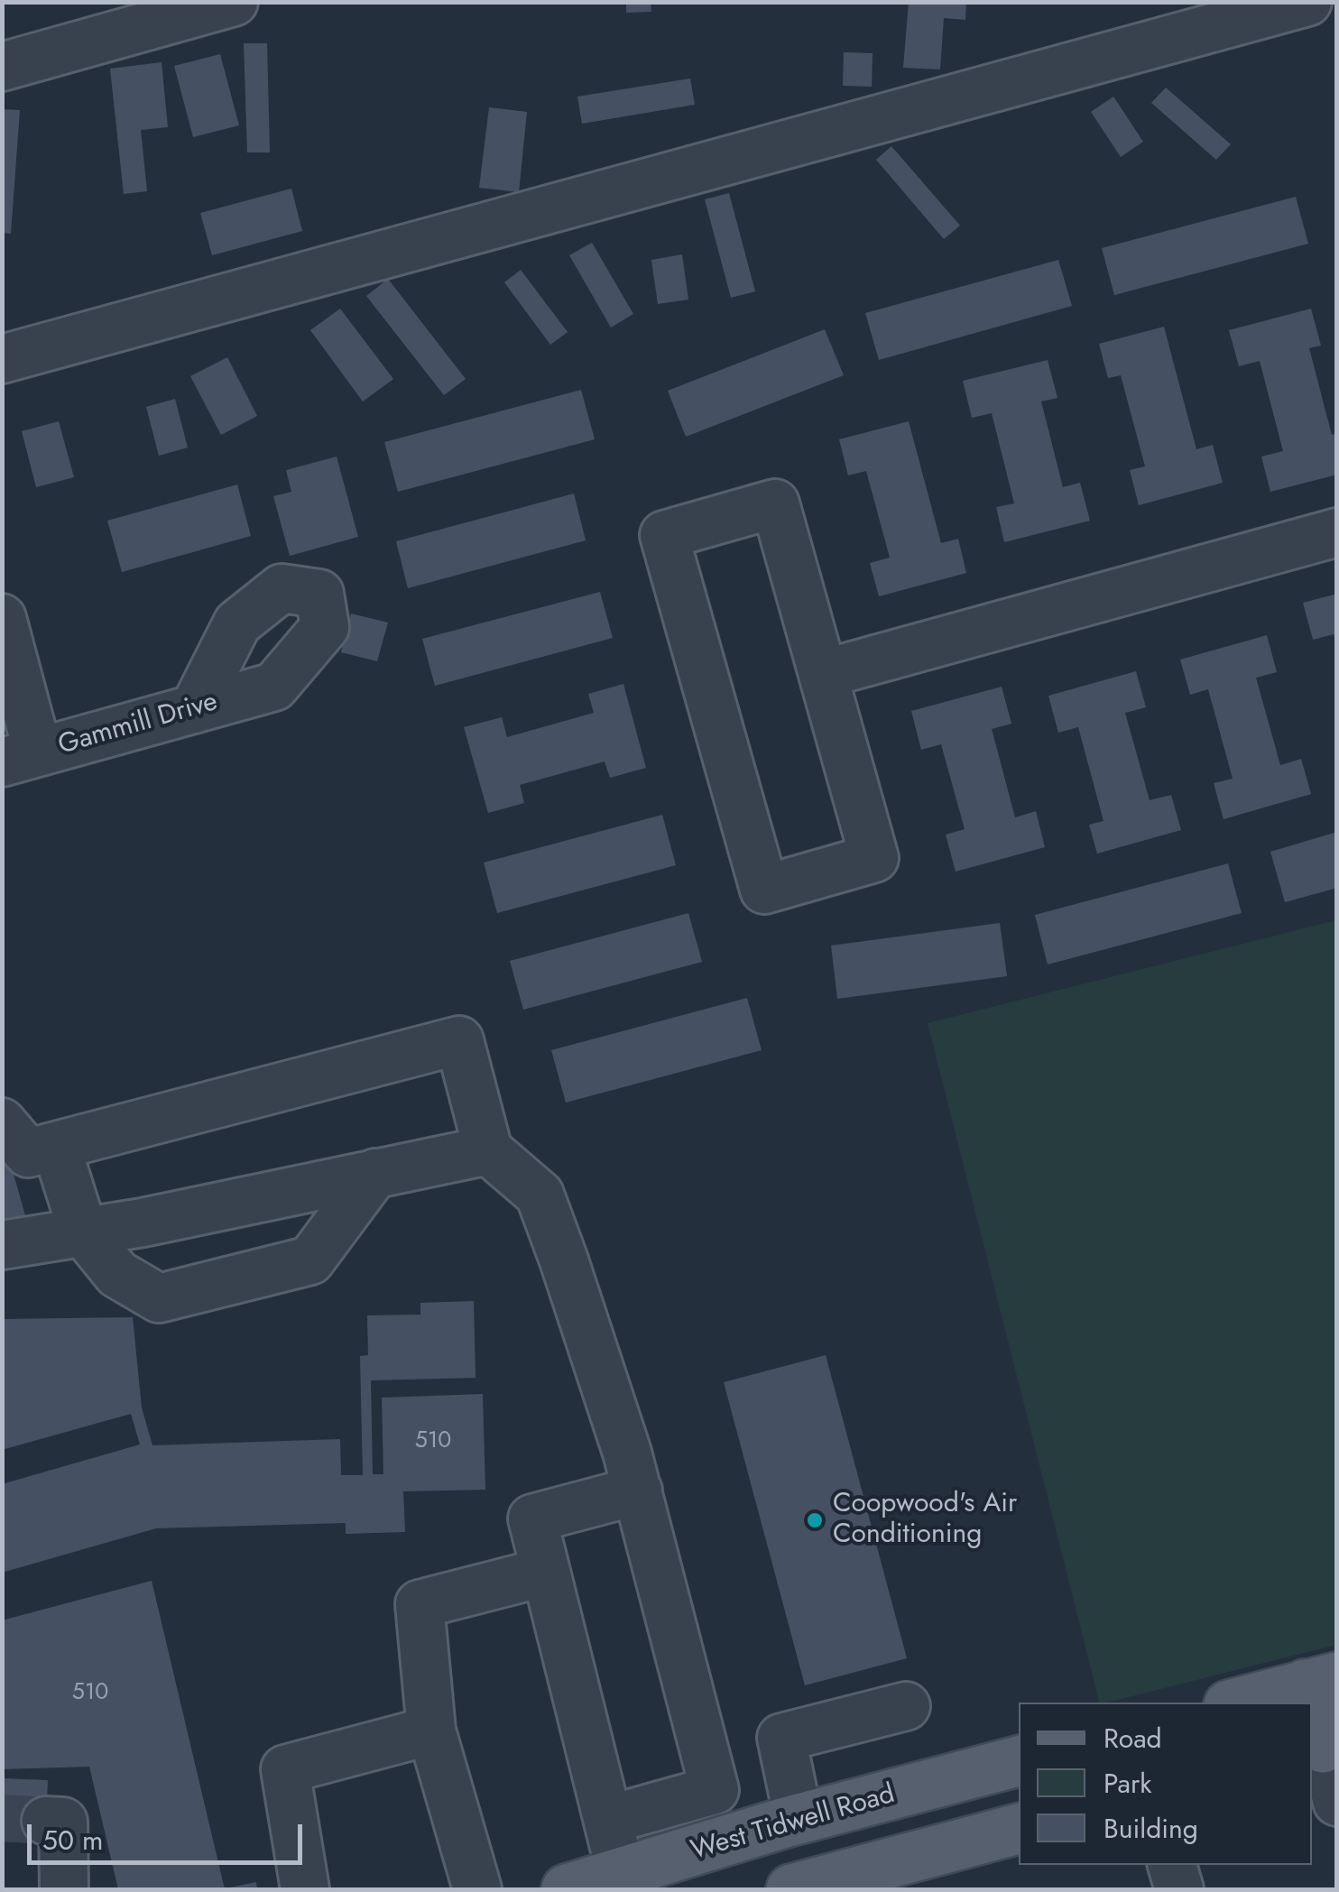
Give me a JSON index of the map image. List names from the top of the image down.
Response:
{
  "streets": {
    "main road": ["West Tidwell Road"],
    "street": ["Gammill Drive"]
  },
  "places": ["Coopwood's Air Conditioning"],
  "house_numbers": ["510", "510"],
  "legend": ["Road", "Park", "Building"],
  "scale_bar": "50 m"
}
